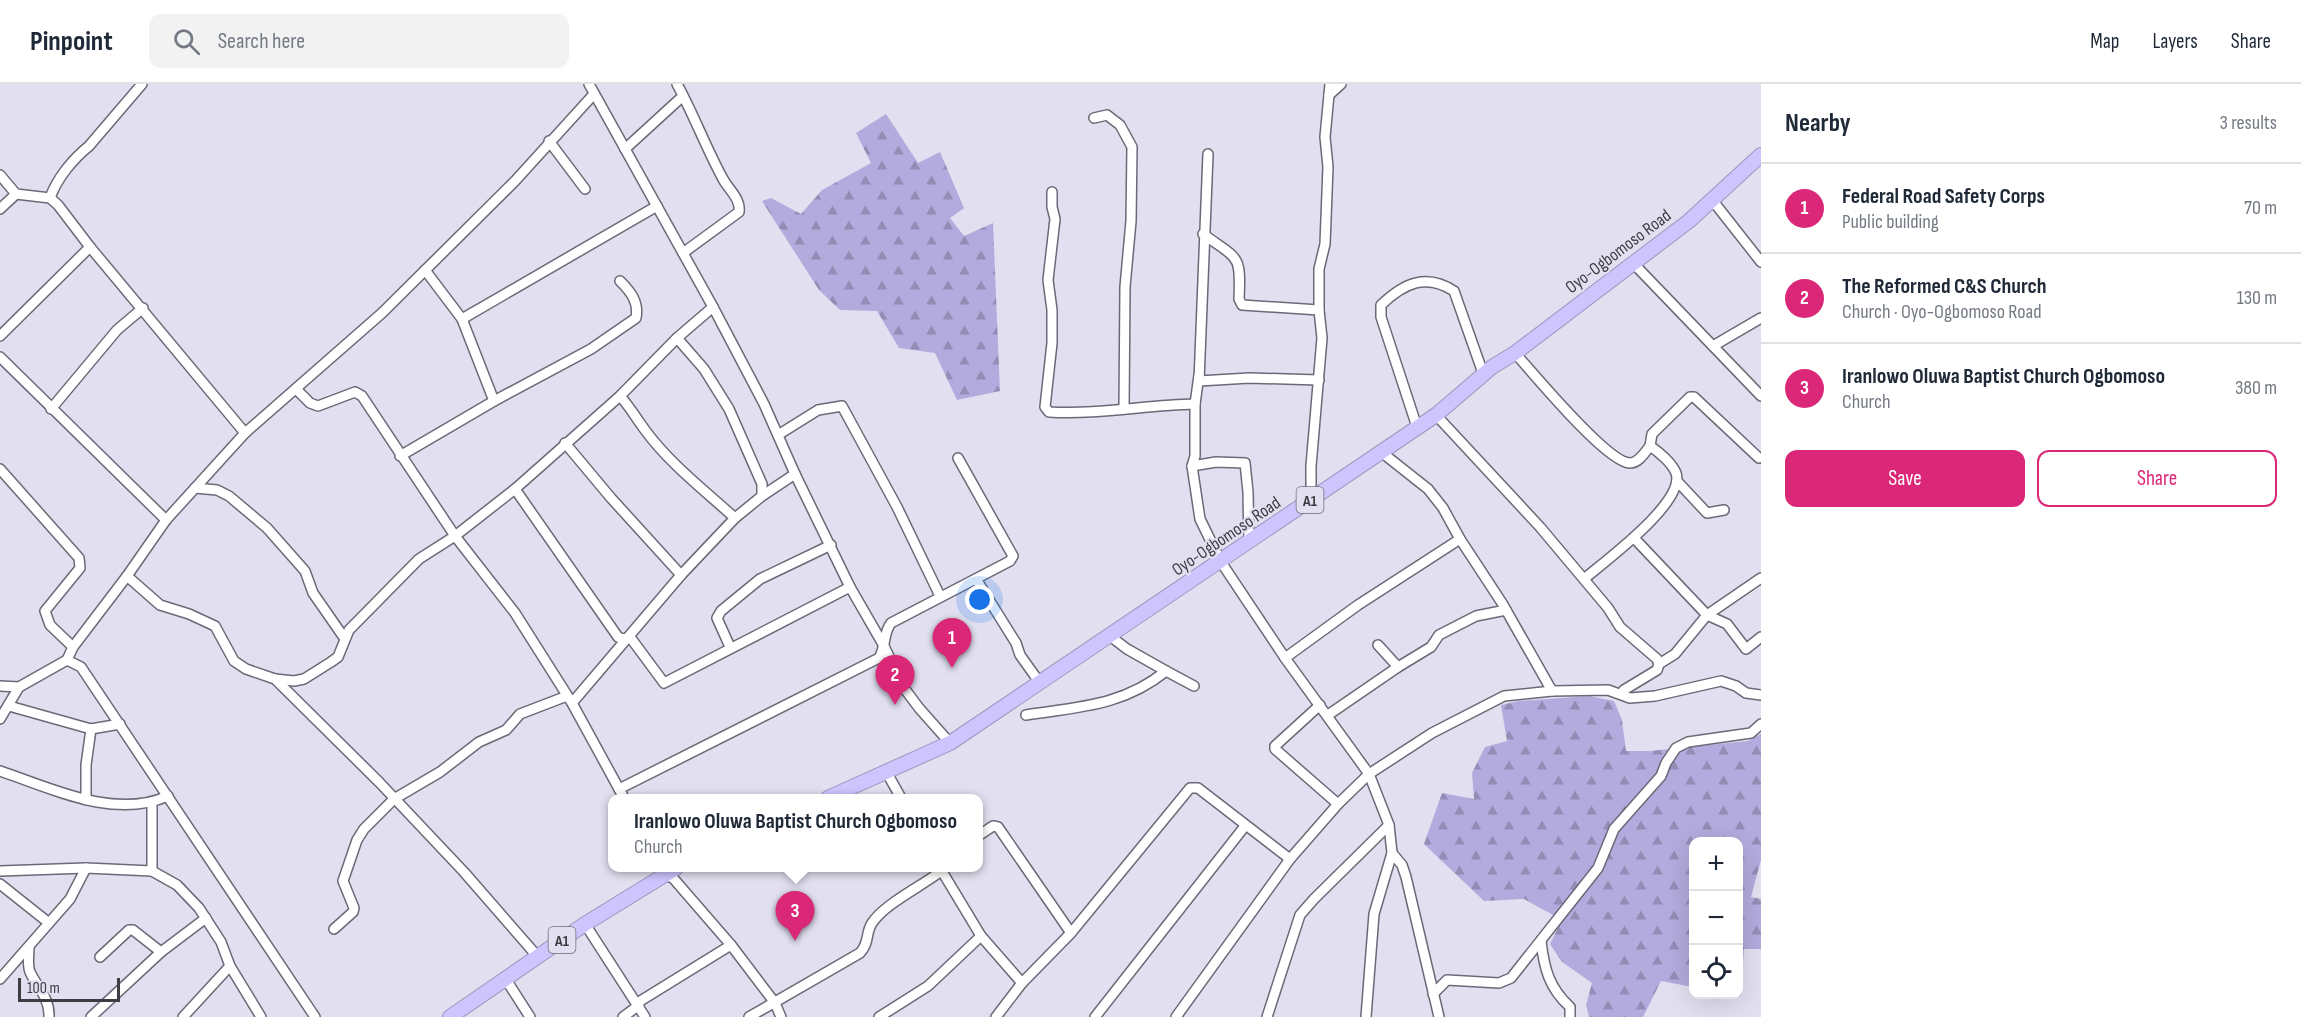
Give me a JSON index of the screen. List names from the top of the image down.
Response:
{
  "streets": {
    "highway": ["Oyo-Ogbomoso Road", "A1"]
  },
  "scale_bar": "100 m",
  "page": {
    "header": "Pinpoint",
    "search": "Search here",
    "nav": ["Map", "Layers", "Share"],
    "heading": ["Nearby", "3 results"],
    "list": [
      {
        "mark": "1",
        "name": "Federal Road Safety Corps",
        "note": "Public building",
        "value": "70 m"
      },
      {
        "mark": "2",
        "name": "The Reformed C&S Church",
        "note": "Church · Oyo-Ogbomoso Road",
        "value": "130 m"
      },
      {
        "mark": "3",
        "name": "Iranlowo Oluwa Baptist Church Ogbomoso",
        "note": "Church",
        "value": "380 m"
      }
    ],
    "buttons": ["Save", "Share"],
    "pins": ["1", "2", "3"],
    "popup": ["Iranlowo Oluwa Baptist Church Ogbomoso", "Church"],
    "map_buttons": ["+", "−"],
    "scale": "100 m"
  }
}
